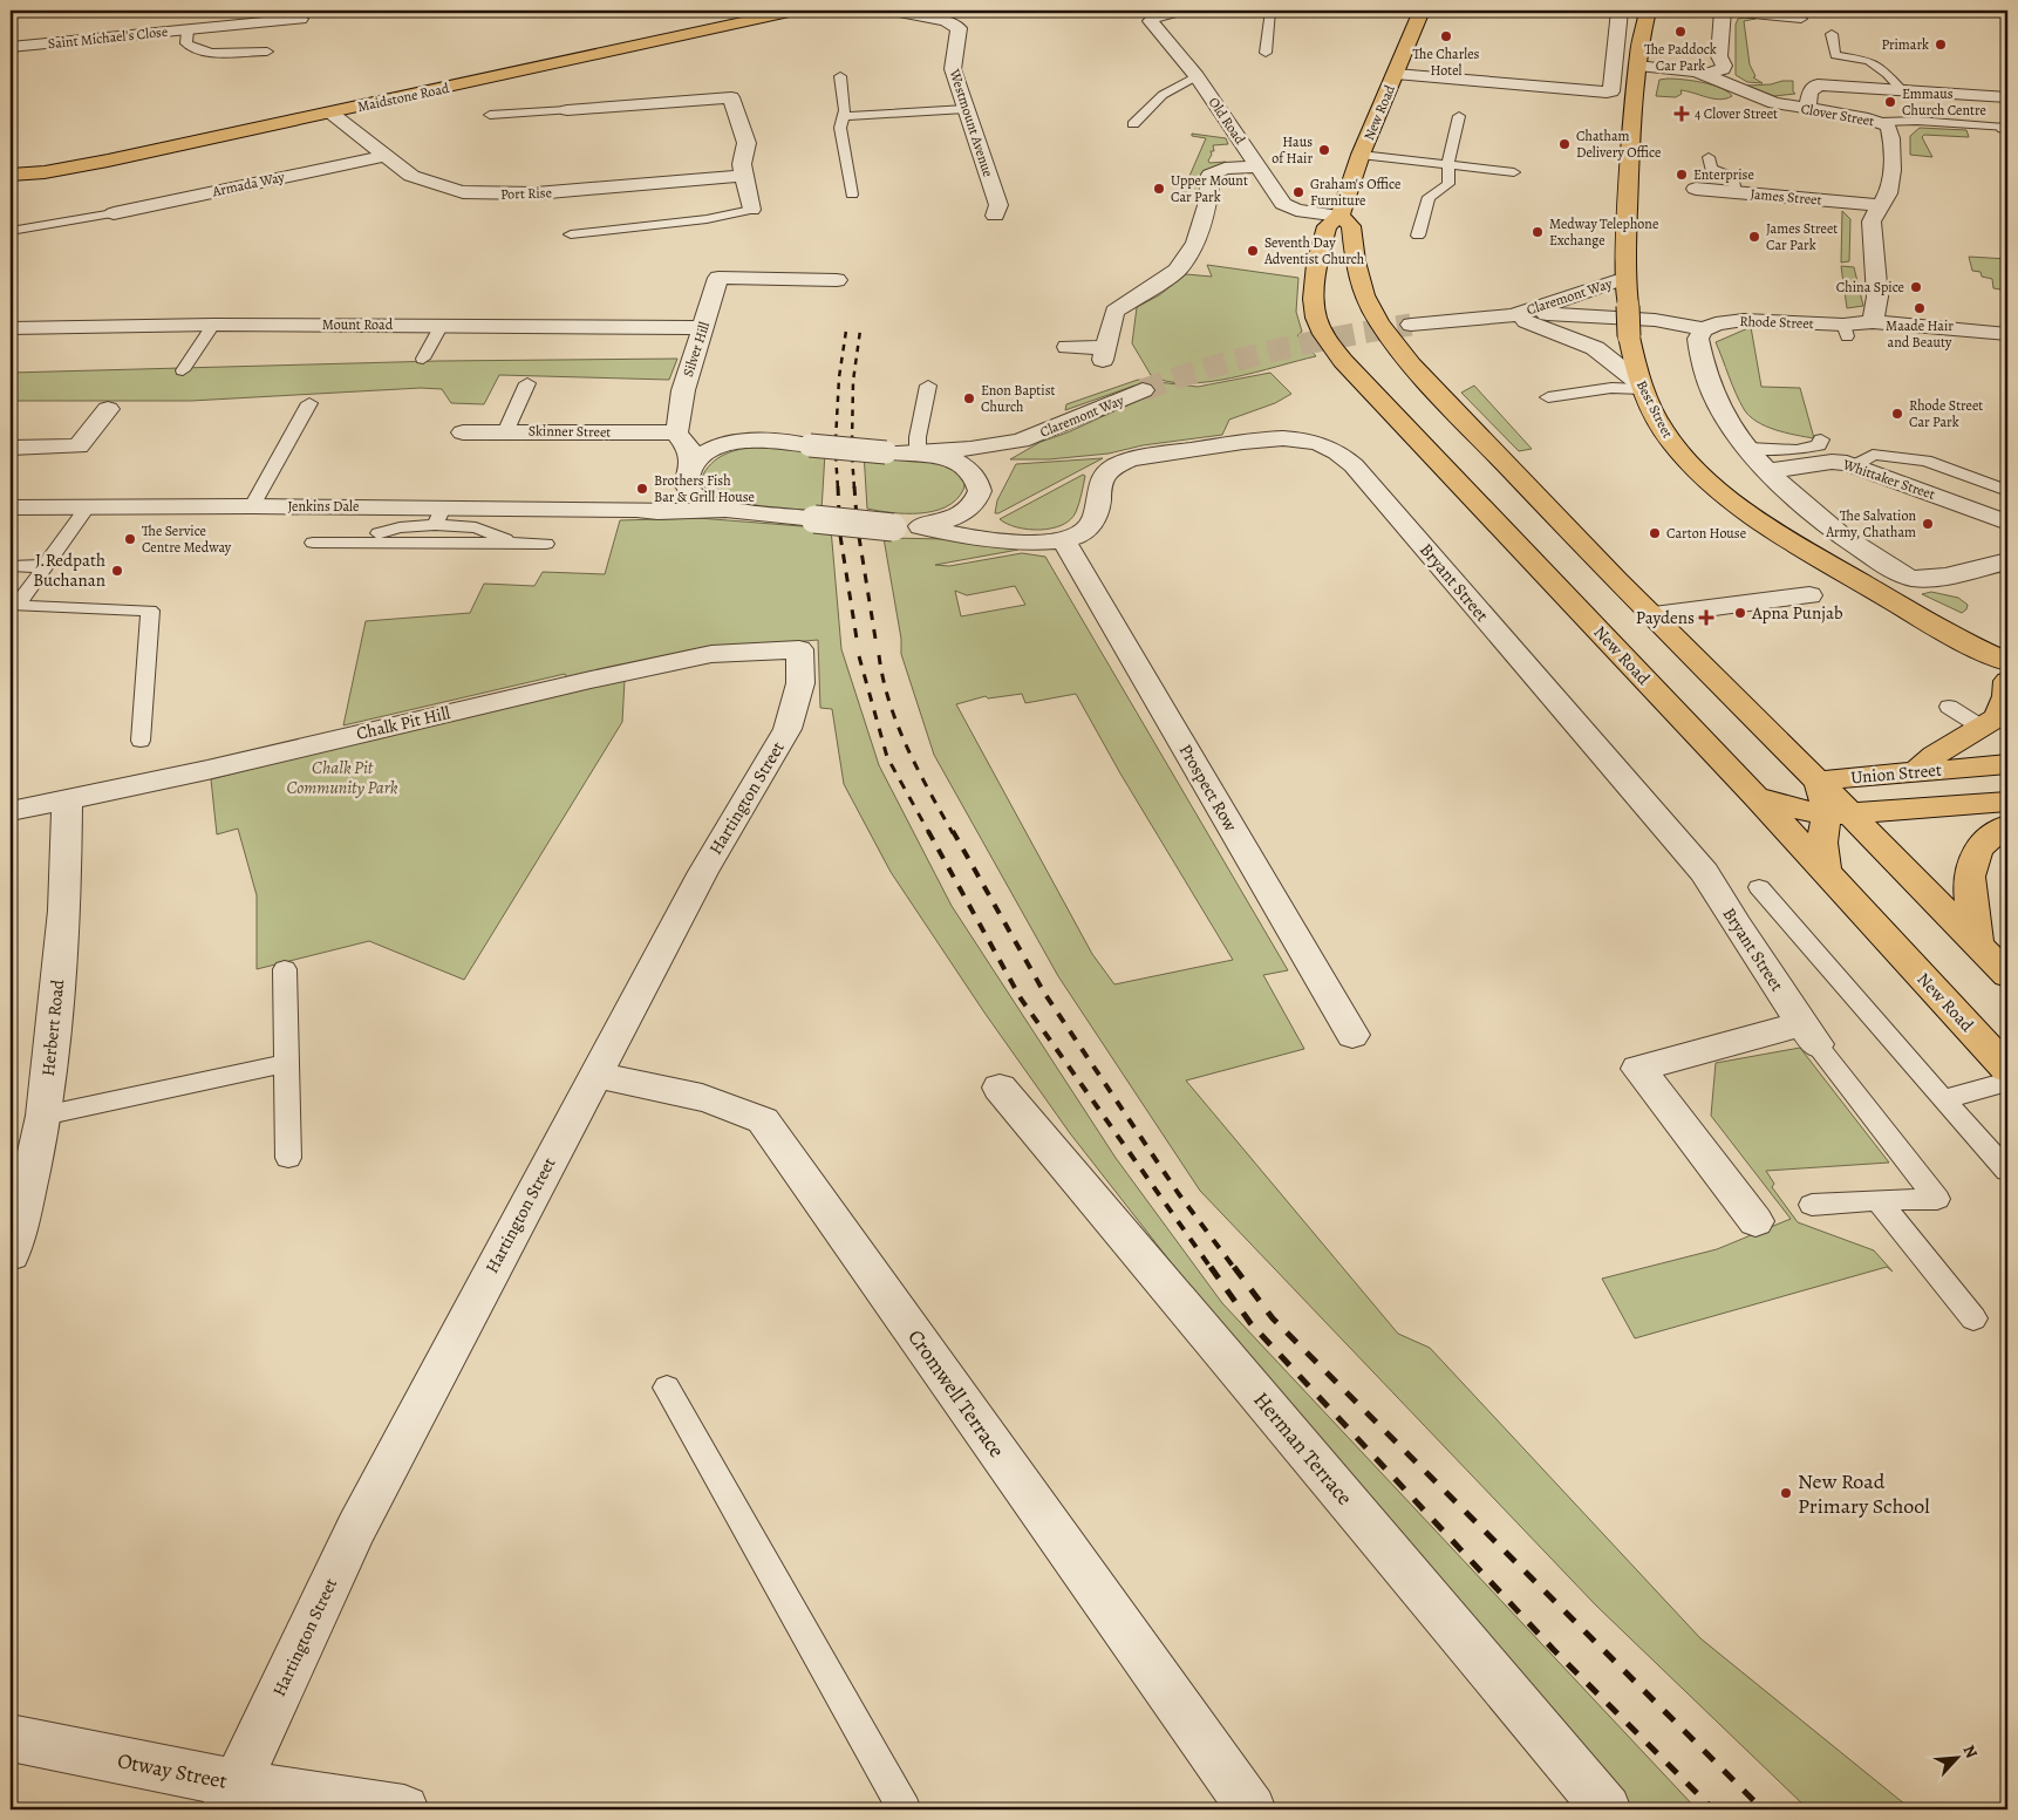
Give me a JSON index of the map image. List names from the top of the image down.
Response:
{
  "streets": {
    "main road": [
      "Maidstone Road",
      "New Road",
      "Best Street",
      "Union Street"
    ],
    "street": [
      "Saint Michael's Close",
      "Clover Street",
      "Old Road",
      "Westmount Avenue",
      "Armada Way",
      "Port Rise",
      "James Street",
      "Claremont Way",
      "Rhode Street",
      "Mount Road",
      "Silver Hill",
      "Skinner Street",
      "Whittaker Street",
      "Jenkins Dale",
      "Bryant Street",
      "Chalk Pit Hill",
      "Prospect Row",
      "Hartington Street",
      "Herbert Road",
      "Cromwell Terrace",
      "Herman Terrace",
      "Otway Street"
    ]
  },
  "crossings": [
    ["Maidstone Road", "Port Rise"],
    ["New Road", "Old Road"],
    ["New Road", "Union Street"],
    ["Clover Street", "Best Street"],
    ["Armada Way", "Port Rise"],
    ["Claremont Way", "Best Street"],
    ["Claremont Way", "Bryant Street"],
    ["Mount Road", "Silver Hill"],
    ["Silver Hill", "Skinner Street"],
    ["Bryant Street", "Prospect Row"],
    ["Chalk Pit Hill", "Hartington Street"],
    ["Chalk Pit Hill", "Herbert Road"],
    ["Hartington Street", "Cromwell Terrace"],
    ["Hartington Street", "Otway Street"]
  ],
  "parks": ["Chalk Pit Community Park"],
  "places": {
    "other": [
      "The Paddock Car Park",
      "The Charles Hotel",
      "Primark",
      "Emmaus Church Centre",
      "Chatham Delivery Office",
      "Haus of Hair",
      "Enterprise",
      "Upper Mount Car Park",
      "Graham's Office Furniture",
      "Medway Telephone Exchange",
      "James Street Car Park",
      "Seventh Day Adventist Church",
      "China Spice",
      "Maade Hair and Beauty",
      "Enon Baptist Church",
      "Rhode Street Car Park",
      "Brothers Fish Bar & Grill House",
      "The Salvation Army, Chatham",
      "Carton House",
      "The Service Centre Medway",
      "J.Redpath Buchanan",
      "Apna Punjab",
      "New Road Primary School"
    ],
    "health": ["4 Clover Street", "Paydens"]
  },
  "north": "top right"
}
